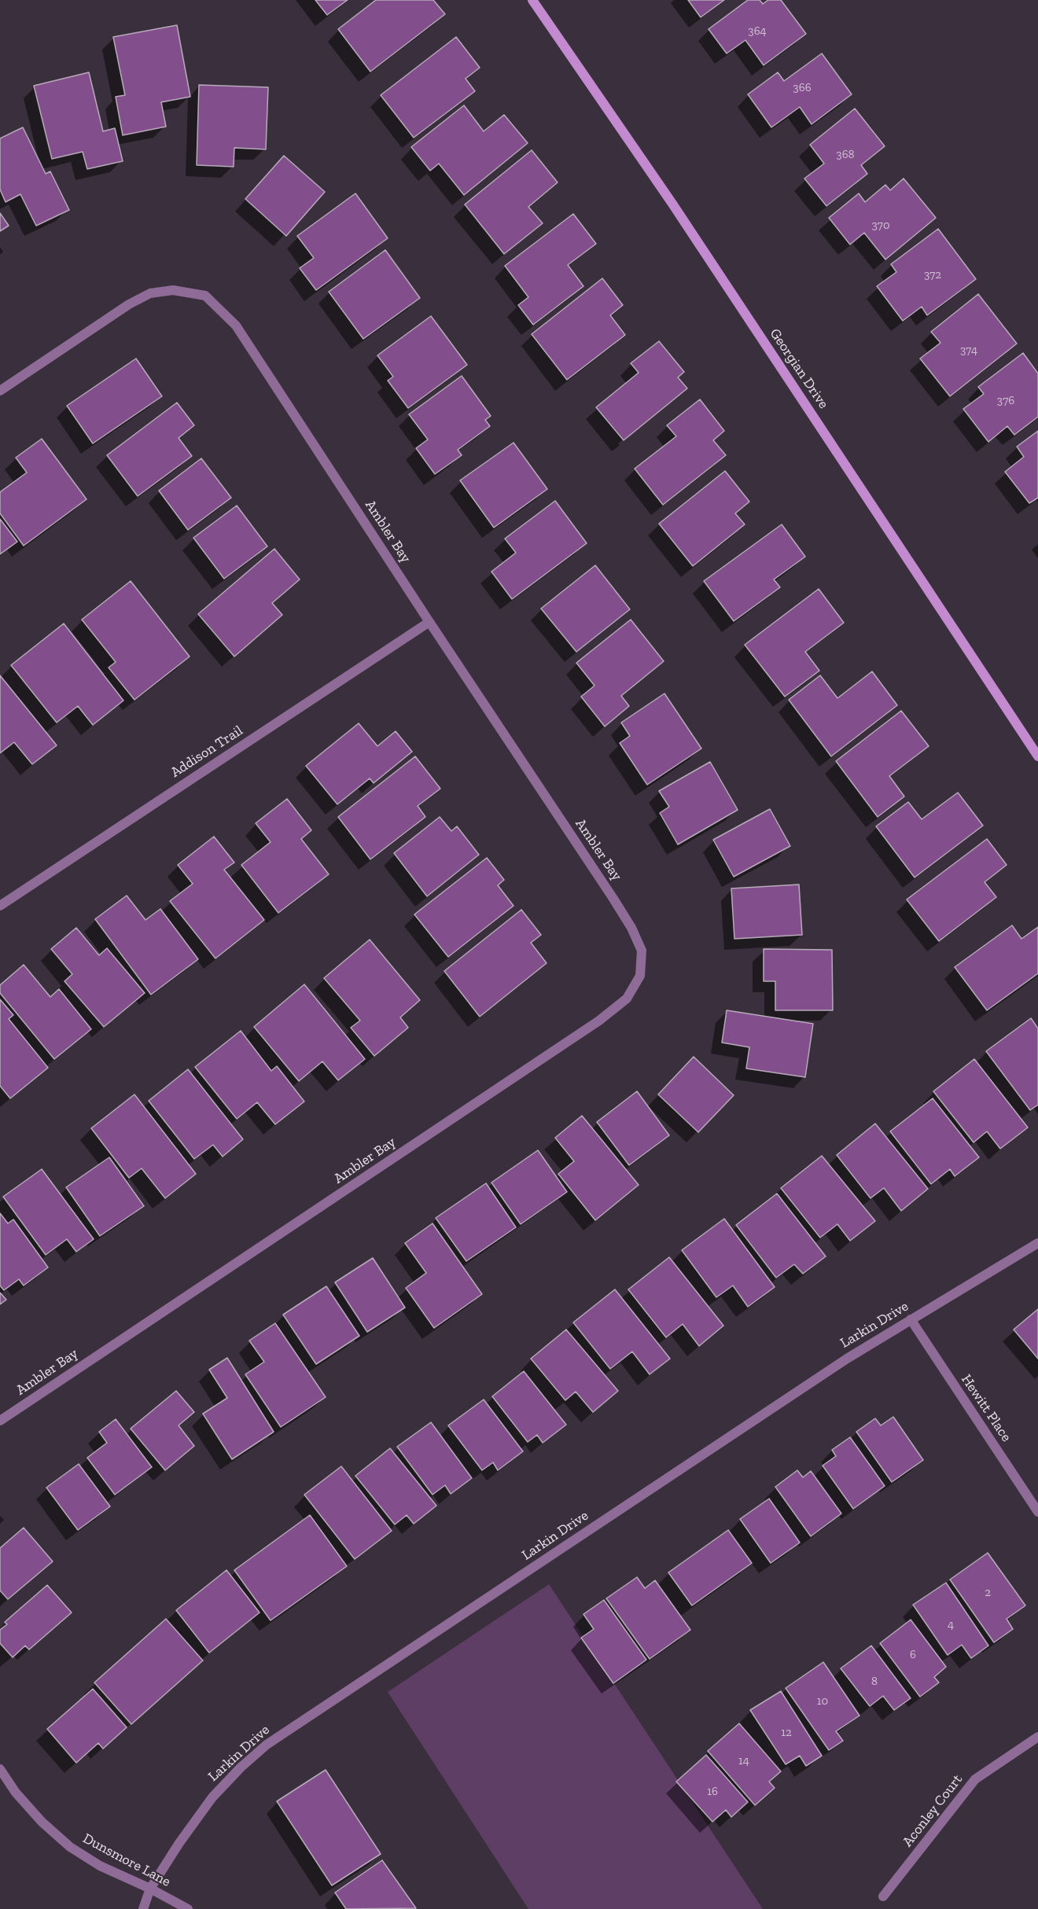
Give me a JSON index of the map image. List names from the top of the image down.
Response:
{
  "streets": {
    "main road": ["Georgian Drive"],
    "street": [
      "Ambler Bay",
      "Addison Trail",
      "Larkin Drive",
      "Hewitt Place",
      "Aconley Court",
      "Dunsmore Lane"
    ]
  },
  "crossings": [
    ["Ambler Bay", "Addison Trail"],
    ["Larkin Drive", "Hewitt Place"],
    ["Larkin Drive", "Dunsmore Lane"]
  ],
  "house_numbers": [
    "364",
    "366",
    "368",
    "370",
    "372",
    "374",
    "376",
    "2",
    "4",
    "6",
    "8",
    "10",
    "12",
    "14",
    "16"
  ]
}
